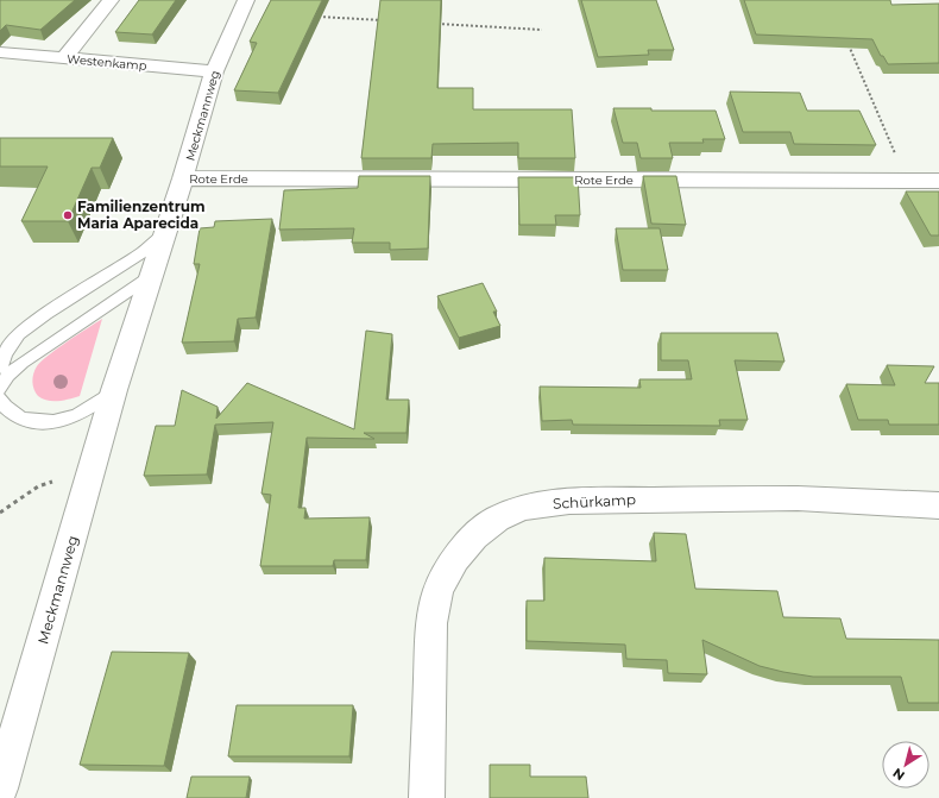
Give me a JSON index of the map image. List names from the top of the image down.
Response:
{
  "streets": {
    "street": [
      "Westenkamp",
      "Meckmannweg",
      "Rote Erde",
      "Schürkamp"
    ]
  },
  "crossings": [
    ["Westenkamp", "Meckmannweg"],
    ["Meckmannweg", "Rote Erde"]
  ],
  "places": ["Familienzentrum Maria Aparecida"],
  "north": "bottom left"
}
